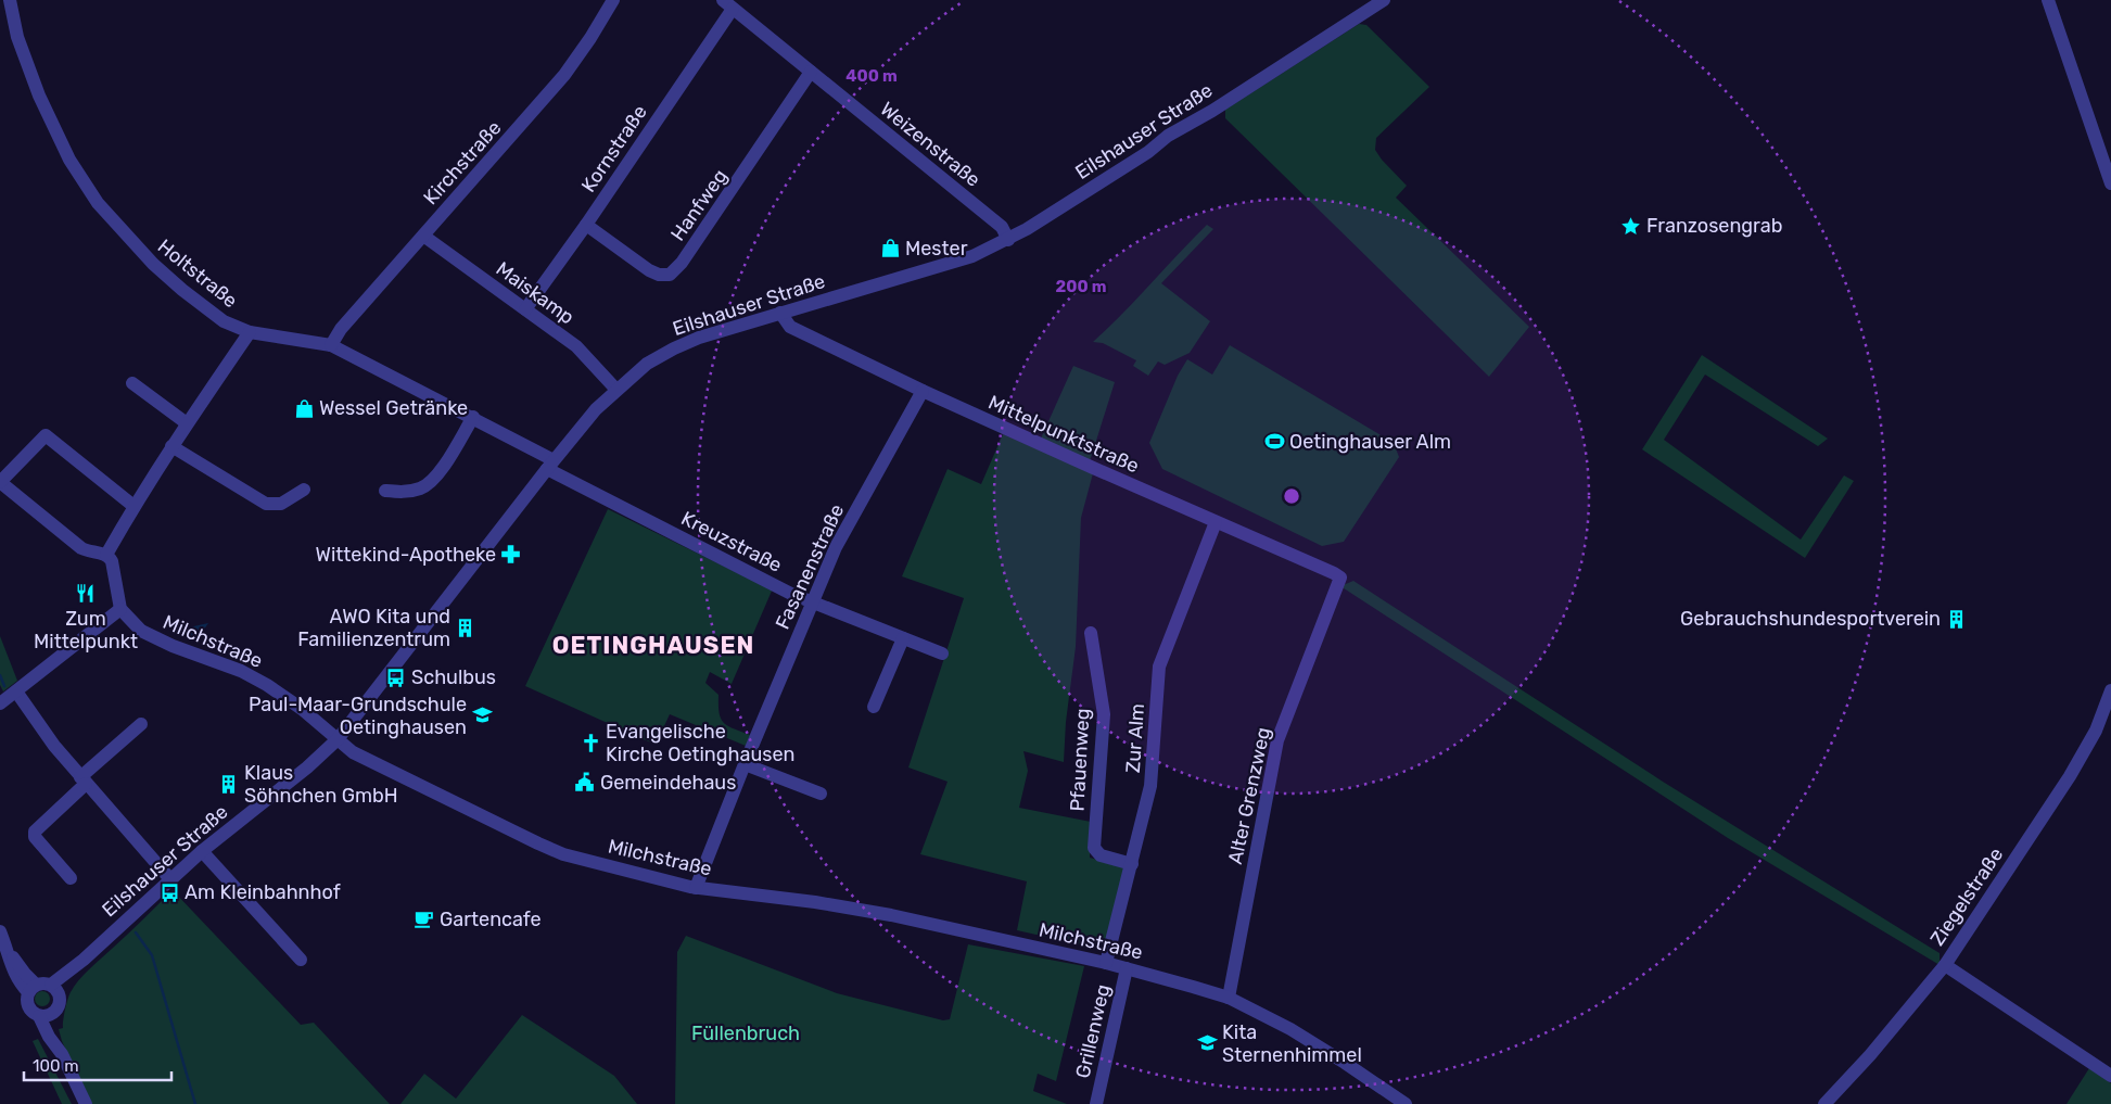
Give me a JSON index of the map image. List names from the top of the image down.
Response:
{
  "streets": {
    "street": [
      "Eilshauser Straße",
      "Weizenstraße",
      "Kornstraße",
      "Kirchstraße",
      "Hanfweg",
      "Holtstraße",
      "Maiskamp",
      "Mittelpunktstraße",
      "Kreuzstraße",
      "Fasanenstraße",
      "Milchstraße",
      "Zur Alm",
      "Pfauenweg",
      "Alter Grenzweg",
      "Ziegelstraße",
      "Grillenweg"
    ]
  },
  "crossings": [
    ["Eilshauser Straße", "Weizenstraße"],
    ["Eilshauser Straße", "Holtstraße"],
    ["Eilshauser Straße", "Maiskamp"],
    ["Eilshauser Straße", "Mittelpunktstraße"],
    ["Eilshauser Straße", "Kreuzstraße"],
    ["Eilshauser Straße", "Milchstraße"],
    ["Weizenstraße", "Kornstraße"],
    ["Weizenstraße", "Hanfweg"],
    ["Kornstraße", "Hanfweg"],
    ["Kornstraße", "Maiskamp"],
    ["Kirchstraße", "Holtstraße"],
    ["Kirchstraße", "Maiskamp"],
    ["Holtstraße", "Kreuzstraße"],
    ["Mittelpunktstraße", "Fasanenstraße"],
    ["Mittelpunktstraße", "Zur Alm"],
    ["Mittelpunktstraße", "Alter Grenzweg"],
    ["Kreuzstraße", "Fasanenstraße"],
    ["Fasanenstraße", "Milchstraße"],
    ["Milchstraße", "Zur Alm"],
    ["Milchstraße", "Alter Grenzweg"],
    ["Milchstraße", "Grillenweg"],
    ["Zur Alm", "Pfauenweg"]
  ],
  "districts": ["OETINGHAUSEN"],
  "parks": ["Füllenbruch"],
  "places": {
    "place": ["Franzosengrab"],
    "shop": ["Mester", "Wessel Getränke"],
    "sports": ["Oetinghauser Alm"],
    "pharmacy": ["Wittekind-Apotheke"],
    "restaurant": ["Zum Mittelpunkt"],
    "building": ["Gebrauchshundesportverein", "AWO Kita und Familienzentrum", "Klaus Söhnchen GmbH"],
    "bus stop": ["Schulbus", "Am Kleinbahnhof"],
    "school or university": ["Paul-Maar-Grundschule Oetinghausen", "Kita Sternenhimmel"],
    "church": ["Evangelische Kirche Oetinghausen"],
    "public building": ["Gemeindehaus"],
    "cafe": ["Gartencafe"]
  },
  "scale_bar": "100 m",
  "rings": ["400 m", "200 m"]
}
